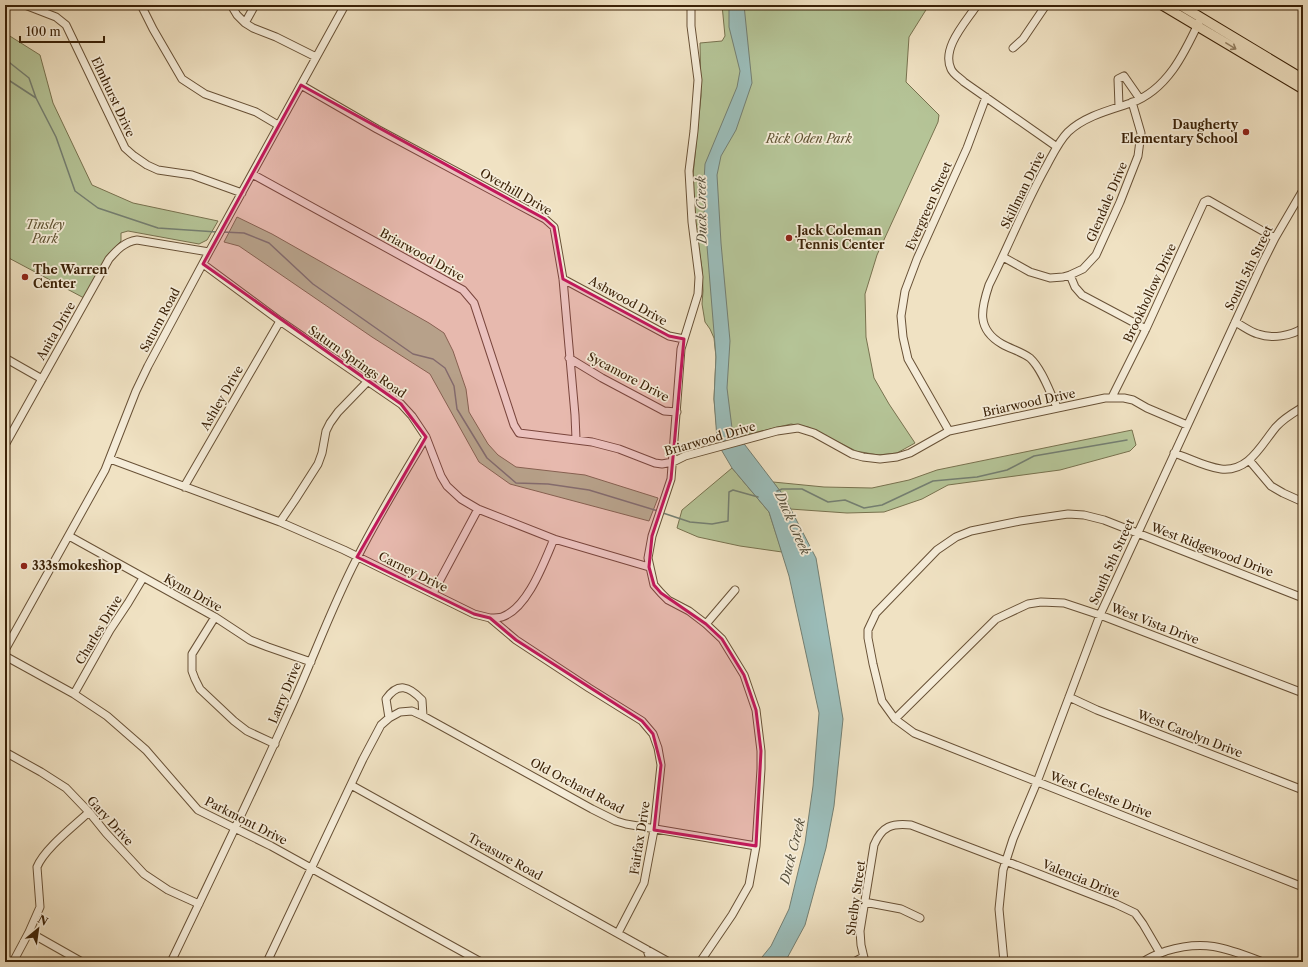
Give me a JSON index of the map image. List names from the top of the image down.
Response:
{
  "streets": {
    "street": [
      "Elmhurst Drive",
      "Skillman Drive",
      "Overhill Drive",
      "Glendale Drive",
      "Evergreen Street",
      "Briarwood Drive",
      "South 5th Street",
      "Brookhollow Drive",
      "Ashwood Drive",
      "Saturn Road",
      "Anita Drive",
      "Saturn Springs Road",
      "Sycamore Drive",
      "Ashley Drive",
      "West Ridgewood Drive",
      "Carney Drive",
      "Kynn Drive",
      "West Vista Drive",
      "Charles Drive",
      "Larry Drive",
      "West Carolyn Drive",
      "Old Orchard Road",
      "West Celeste Drive",
      "Gary Drive",
      "Parkmont Drive",
      "Fairfax Drive",
      "Treasure Road",
      "Valencia Drive",
      "Shelby Street"
    ]
  },
  "crossings": [
    ["Elmhurst Drive", "Saturn Road"],
    ["Skillman Drive", "Glendale Drive"],
    ["Skillman Drive", "Briarwood Drive"],
    ["Overhill Drive", "Briarwood Drive"],
    ["Overhill Drive", "Ashwood Drive"],
    ["Overhill Drive", "Saturn Road"],
    ["Overhill Drive", "Sycamore Drive"],
    ["Evergreen Street", "Briarwood Drive"],
    ["Briarwood Drive", "South 5th Street"],
    ["Briarwood Drive", "Brookhollow Drive"],
    ["Briarwood Drive", "Saturn Road"],
    ["South 5th Street", "Brookhollow Drive"],
    ["South 5th Street", "West Ridgewood Drive"],
    ["South 5th Street", "West Vista Drive"],
    ["South 5th Street", "West Carolyn Drive"],
    ["South 5th Street", "West Celeste Drive"],
    ["South 5th Street", "Valencia Drive"],
    ["Saturn Road", "Anita Drive"],
    ["Saturn Road", "Saturn Springs Road"],
    ["Saturn Road", "Carney Drive"],
    ["Saturn Road", "Kynn Drive"],
    ["Saturn Springs Road", "Ashley Drive"],
    ["Saturn Springs Road", "Larry Drive"],
    ["Ashley Drive", "Carney Drive"],
    ["West Ridgewood Drive", "West Vista Drive"],
    ["West Ridgewood Drive", "West Celeste Drive"],
    ["Carney Drive", "Larry Drive"],
    ["Carney Drive", "Fairfax Drive"],
    ["Kynn Drive", "Charles Drive"],
    ["Kynn Drive", "Larry Drive"],
    ["West Vista Drive", "West Celeste Drive"],
    ["Charles Drive", "Parkmont Drive"],
    ["Larry Drive", "Gary Drive"],
    ["Larry Drive", "Parkmont Drive"],
    ["Old Orchard Road", "Fairfax Drive"],
    ["Fairfax Drive", "Treasure Road"],
    ["Valencia Drive", "Shelby Street"]
  ],
  "water": ["Duck Creek"],
  "parks": ["Rick Oden Park", "Tinsley Park"],
  "places": [
    "Daugherty Elementary School",
    "Jack Coleman Tennis Center",
    "The Warren Center",
    "333smokeshop"
  ],
  "scale_bar": "100 m",
  "north": "top right"
}
